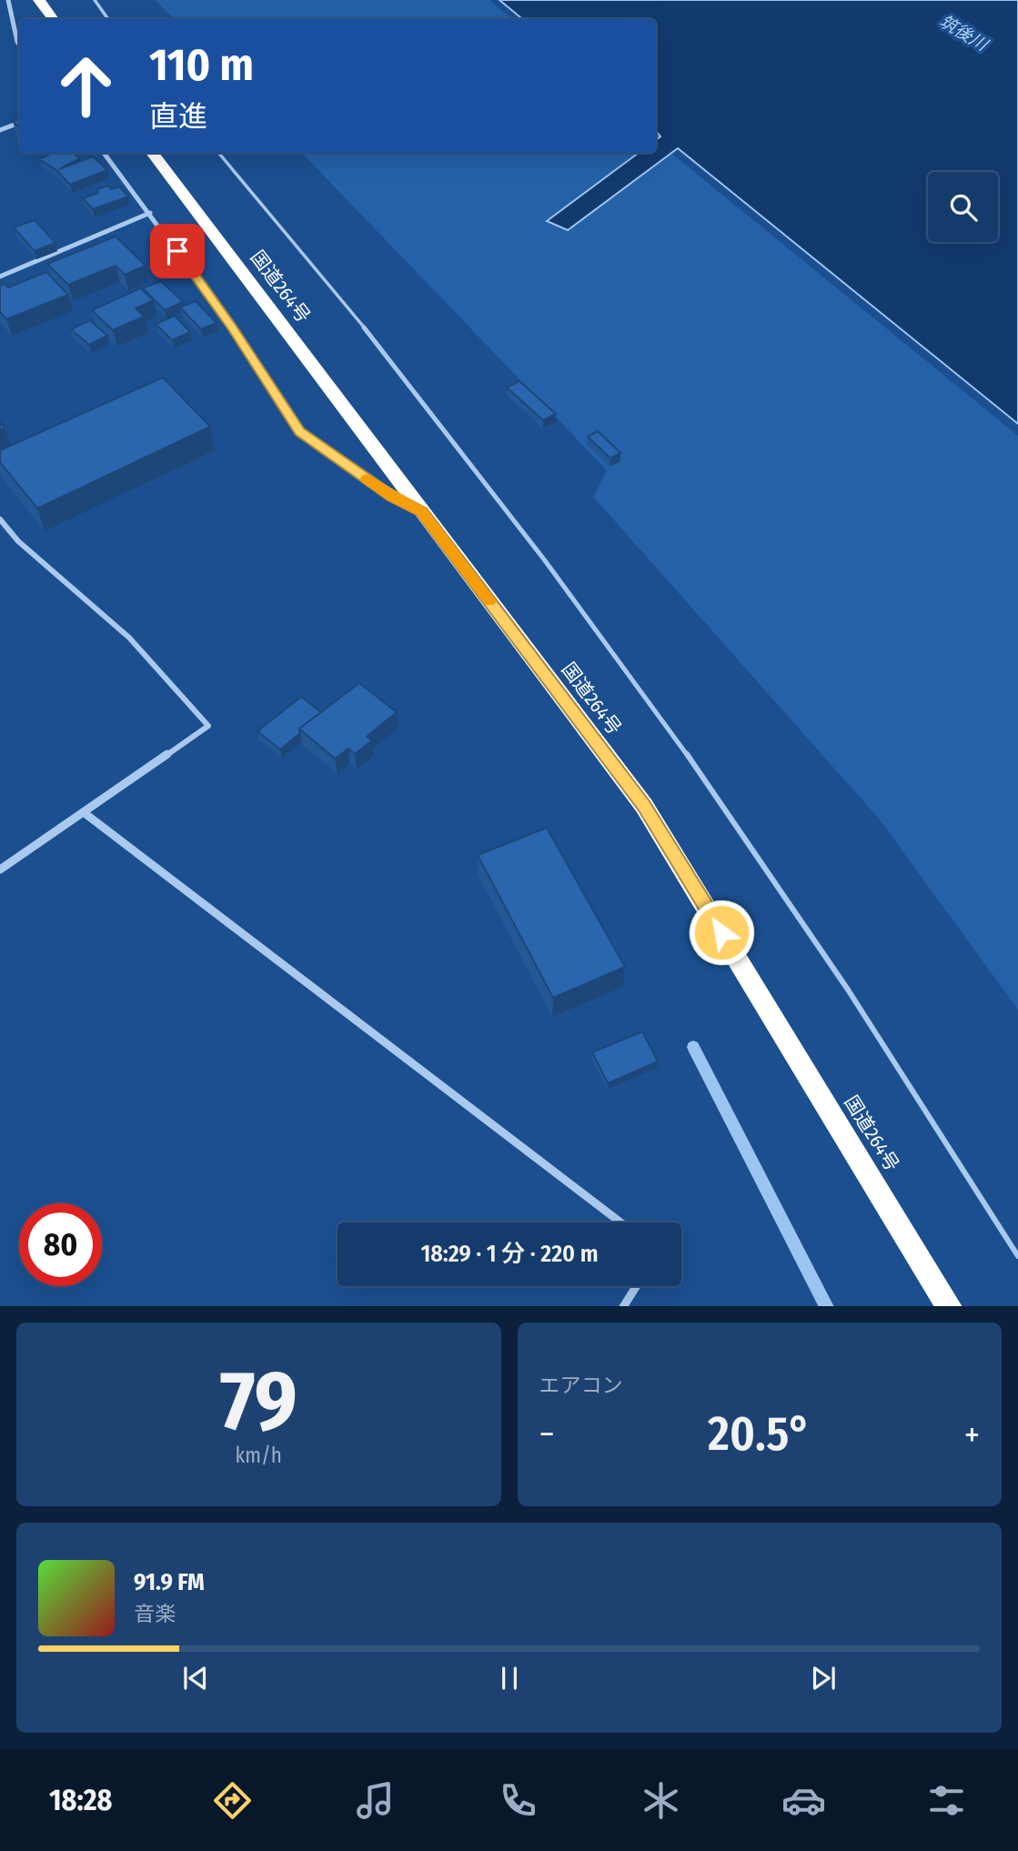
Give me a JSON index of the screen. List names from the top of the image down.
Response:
{
  "streets": {
    "highway": ["国道264号"]
  },
  "water": ["筑後川"],
  "page": {
    "turn": ["110 m", "直進"],
    "limit": "80",
    "trip": "18:29 · 1 分 · 220 m",
    "tile": [
      ["79", "km/h"],
      "エアコン"
    ],
    "heat": ["−", "20.5°", "+"],
    "song": ["91.9 FM", "音楽"],
    "tabs": "18:28"
  }
}
